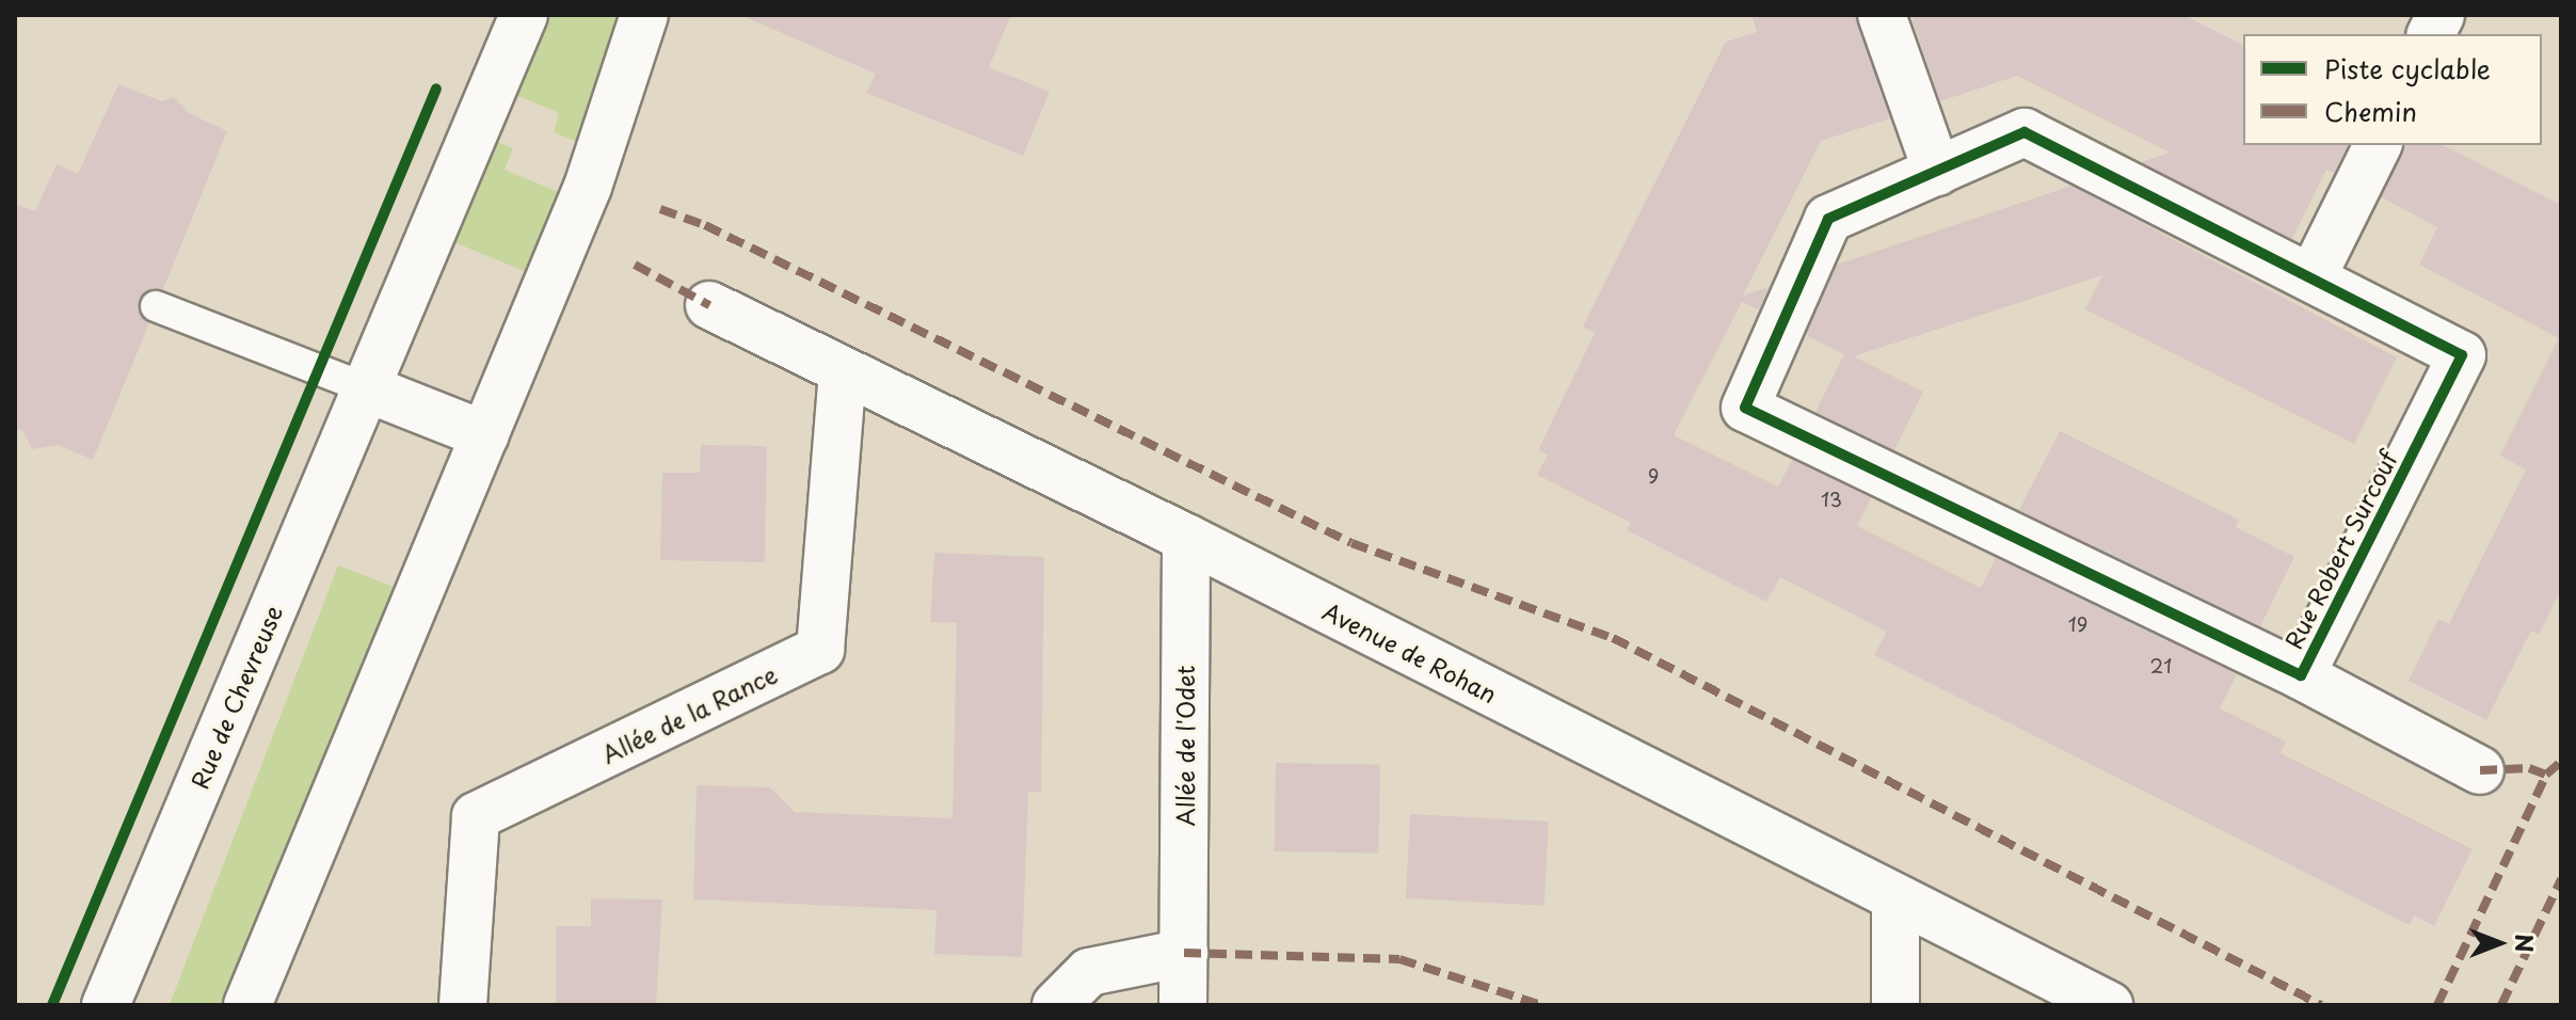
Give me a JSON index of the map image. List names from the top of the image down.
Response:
{
  "streets": {
    "street": [
      "Rue Robert Surcouf",
      "Avenue de Rohan",
      "Rue de Chevreuse",
      "Allée de la Rance",
      "Allée de l'Odet"
    ]
  },
  "crossings": [
    ["Avenue de Rohan", "Allée de la Rance"],
    ["Avenue de Rohan", "Allée de l'Odet"]
  ],
  "house_numbers": [
    "9",
    "13",
    "19",
    "21"
  ],
  "legend": ["Piste cyclable", "Chemin"],
  "north": "right"
}
